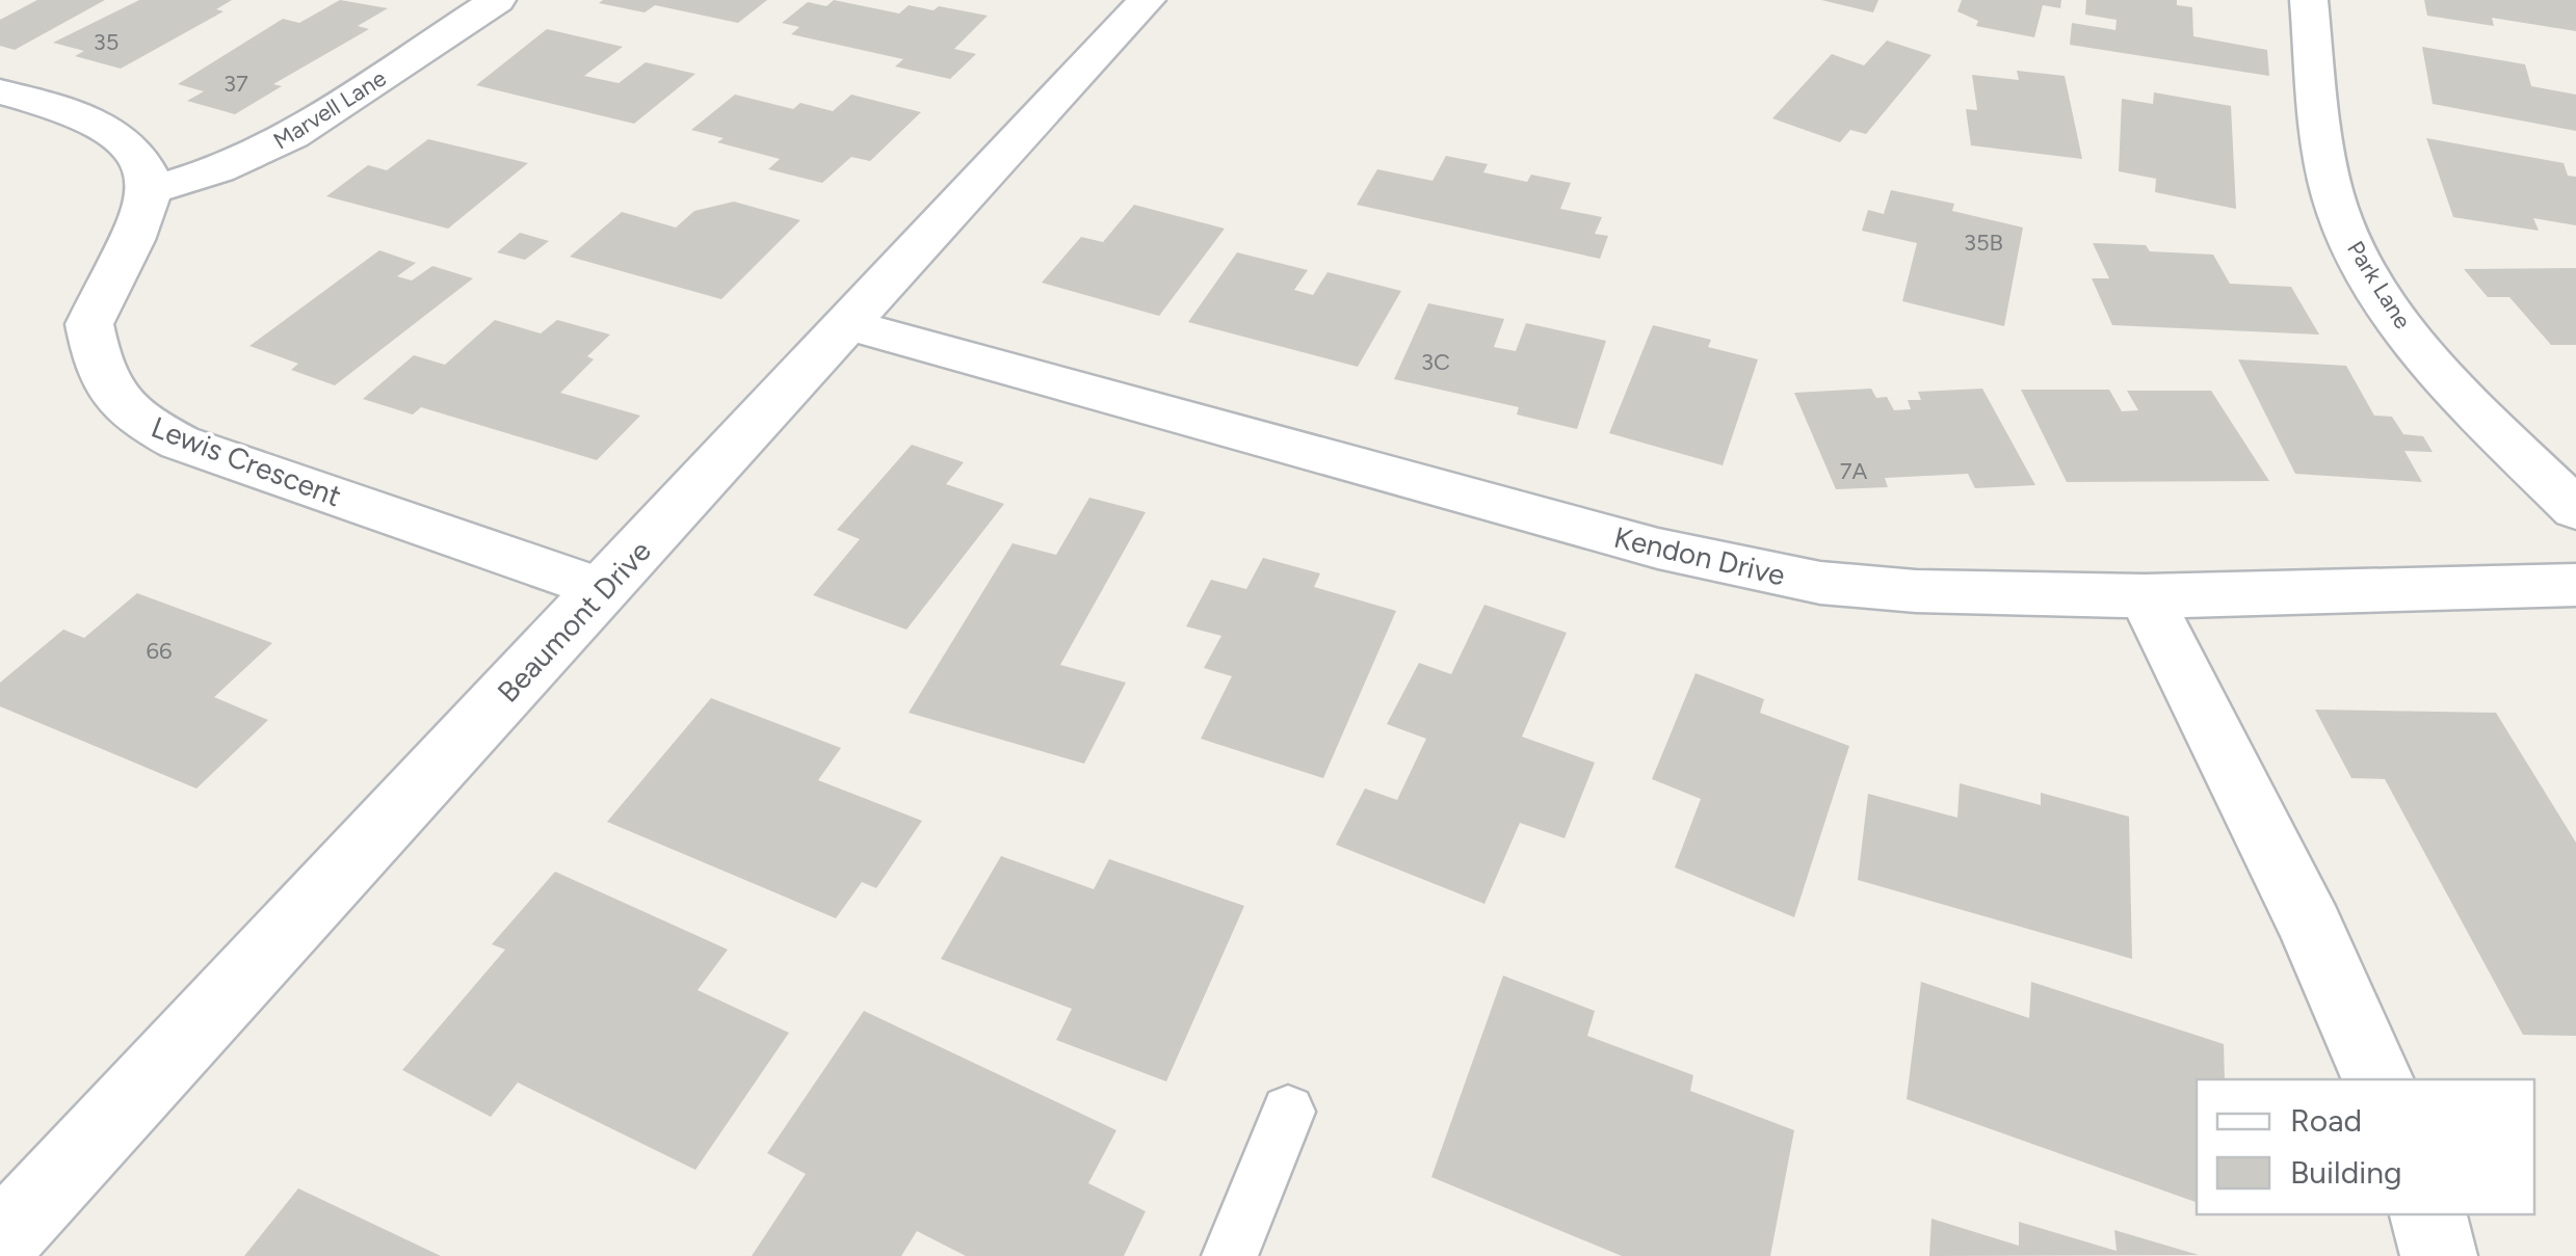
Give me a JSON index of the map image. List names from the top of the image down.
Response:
{
  "streets": {
    "street": [
      "Marvell Lane",
      "Park Lane",
      "Lewis Crescent",
      "Kendon Drive",
      "Beaumont Drive"
    ]
  },
  "crossings": [
    ["Marvell Lane", "Lewis Crescent"],
    ["Lewis Crescent", "Beaumont Drive"],
    ["Kendon Drive", "Beaumont Drive"]
  ],
  "house_numbers": [
    "35",
    "37",
    "35B",
    "3C",
    "7A",
    "66"
  ],
  "legend": ["Road", "Building"]
}
